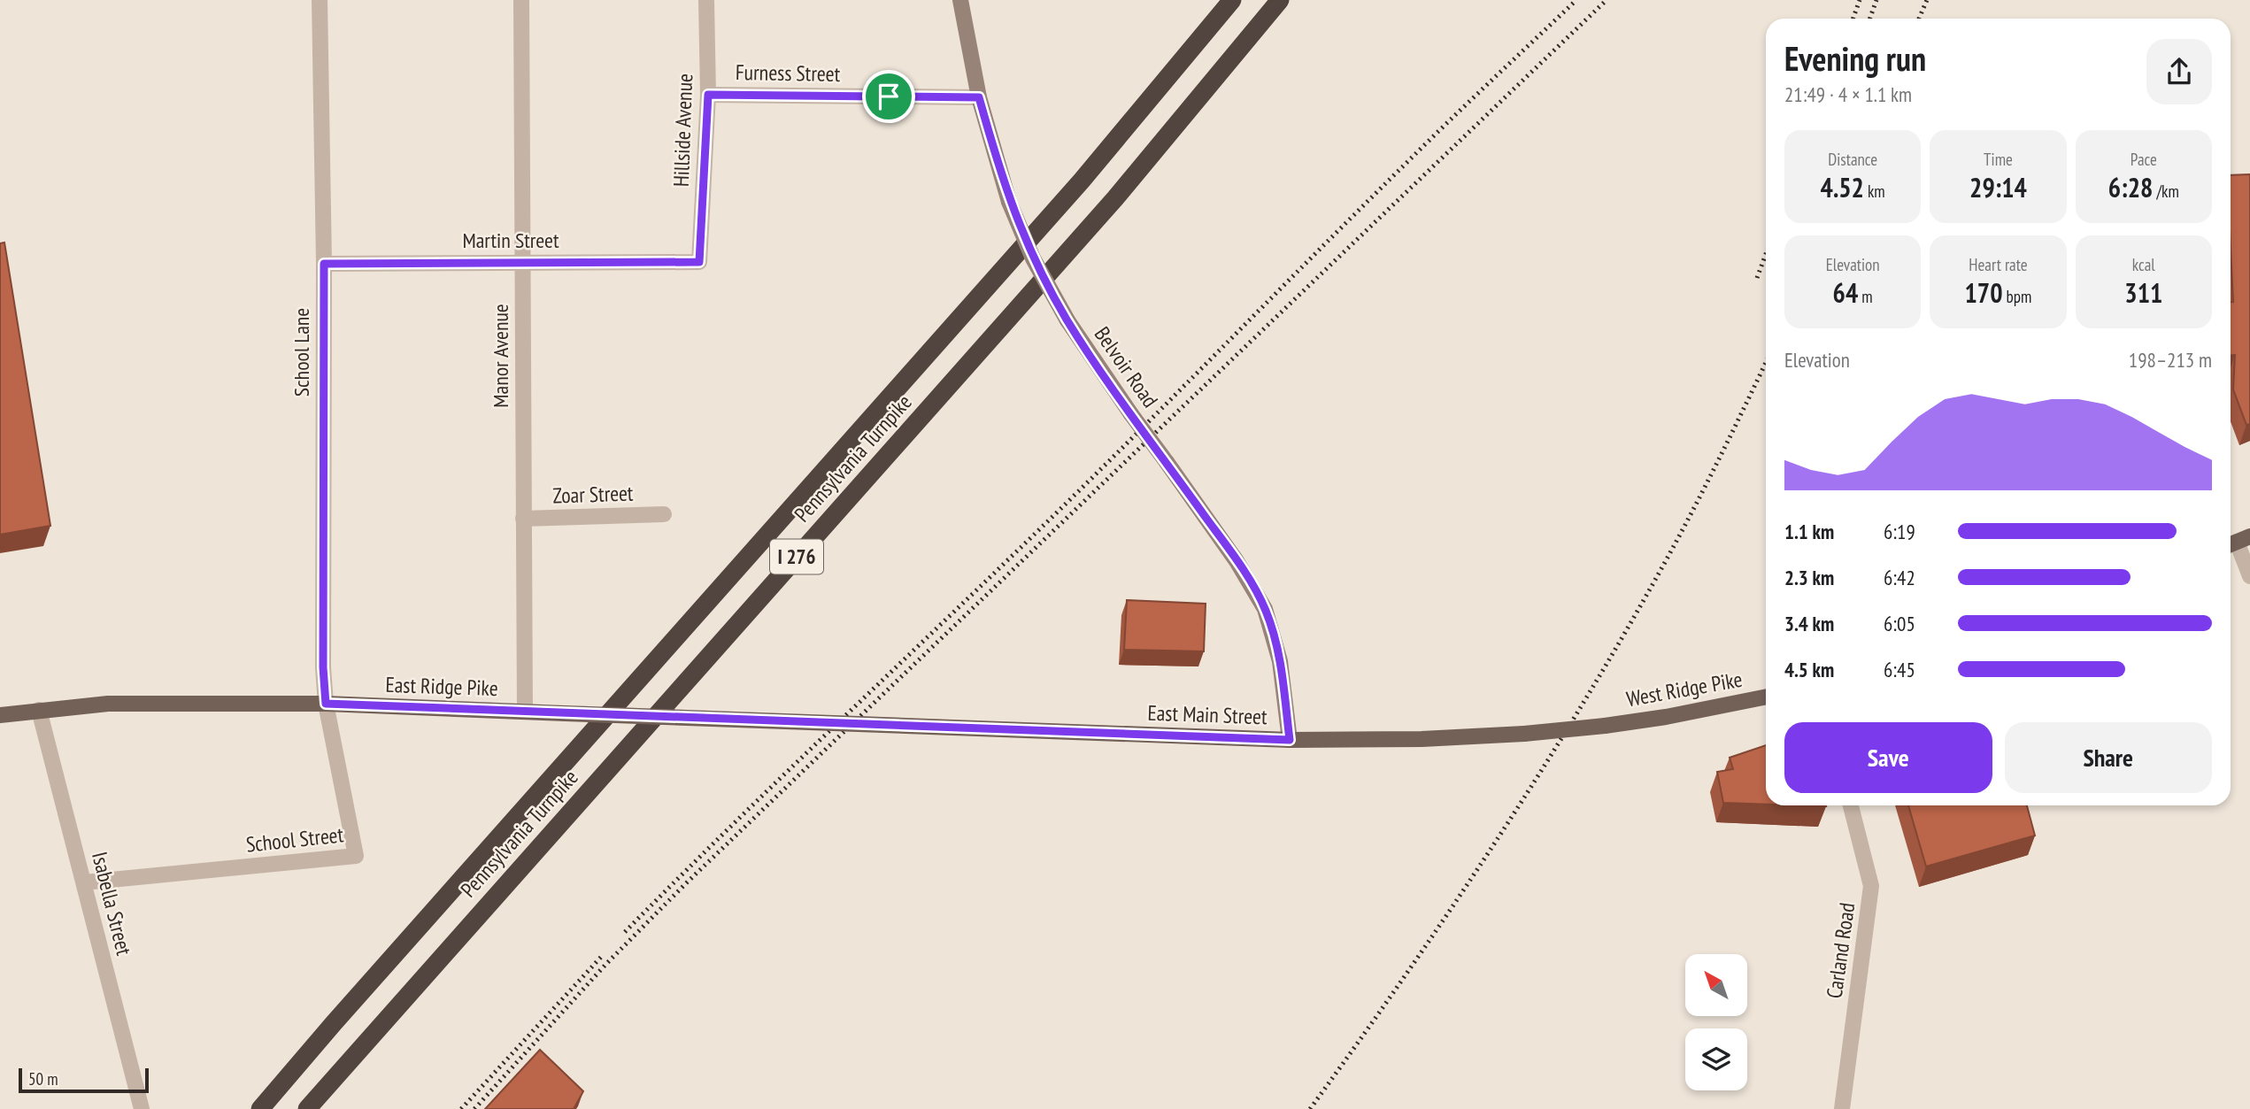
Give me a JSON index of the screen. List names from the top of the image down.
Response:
{
  "streets": {
    "highway": ["Pennsylvania Turnpike", "I 276"],
    "main road": ["East Ridge Pike", "West Ridge Pike", "East Main Street"],
    "street": [
      "Furness Street",
      "Hillside Avenue",
      "Martin Street",
      "School Lane",
      "Manor Avenue",
      "Belvoir Road",
      "Zoar Street",
      "School Street",
      "Isabella Street",
      "Carland Road"
    ]
  },
  "crossings": [
    ["Furness Street", "Hillside Avenue"],
    ["Furness Street", "Belvoir Road"],
    ["Hillside Avenue", "Martin Street"],
    ["Martin Street", "School Lane"],
    ["Martin Street", "Manor Avenue"],
    ["School Lane", "East Ridge Pike"],
    ["School Lane", "School Street"],
    ["Manor Avenue", "Zoar Street"],
    ["Manor Avenue", "East Ridge Pike"],
    ["Belvoir Road", "East Main Street"],
    ["East Ridge Pike", "East Main Street"],
    ["East Ridge Pike", "School Street"],
    ["East Ridge Pike", "Isabella Street"],
    ["West Ridge Pike", "East Main Street"],
    ["School Street", "Isabella Street"]
  ],
  "scale_bar": "50 m",
  "north": "top left",
  "page": {
    "heading": ["Evening run", "21:49 · 4 × 1.1 km"],
    "stats": [
      ["Distance", "4.52 km"],
      ["Time", "29:14"],
      ["Pace", "6:28 /km"],
      ["Elevation", "64 m"],
      ["Heart rate", "170 bpm"],
      ["kcal", "311"]
    ],
    "chart": ["Elevation", "198–213 m"],
    "list": [
      {
        "name": "1.1 km",
        "note": "6:19"
      },
      {
        "name": "2.3 km",
        "note": "6:42"
      },
      {
        "name": "3.4 km",
        "note": "6:05"
      },
      {
        "name": "4.5 km",
        "note": "6:45"
      }
    ],
    "buttons": ["Save", "Share"],
    "scale": "50 m"
  }
}
